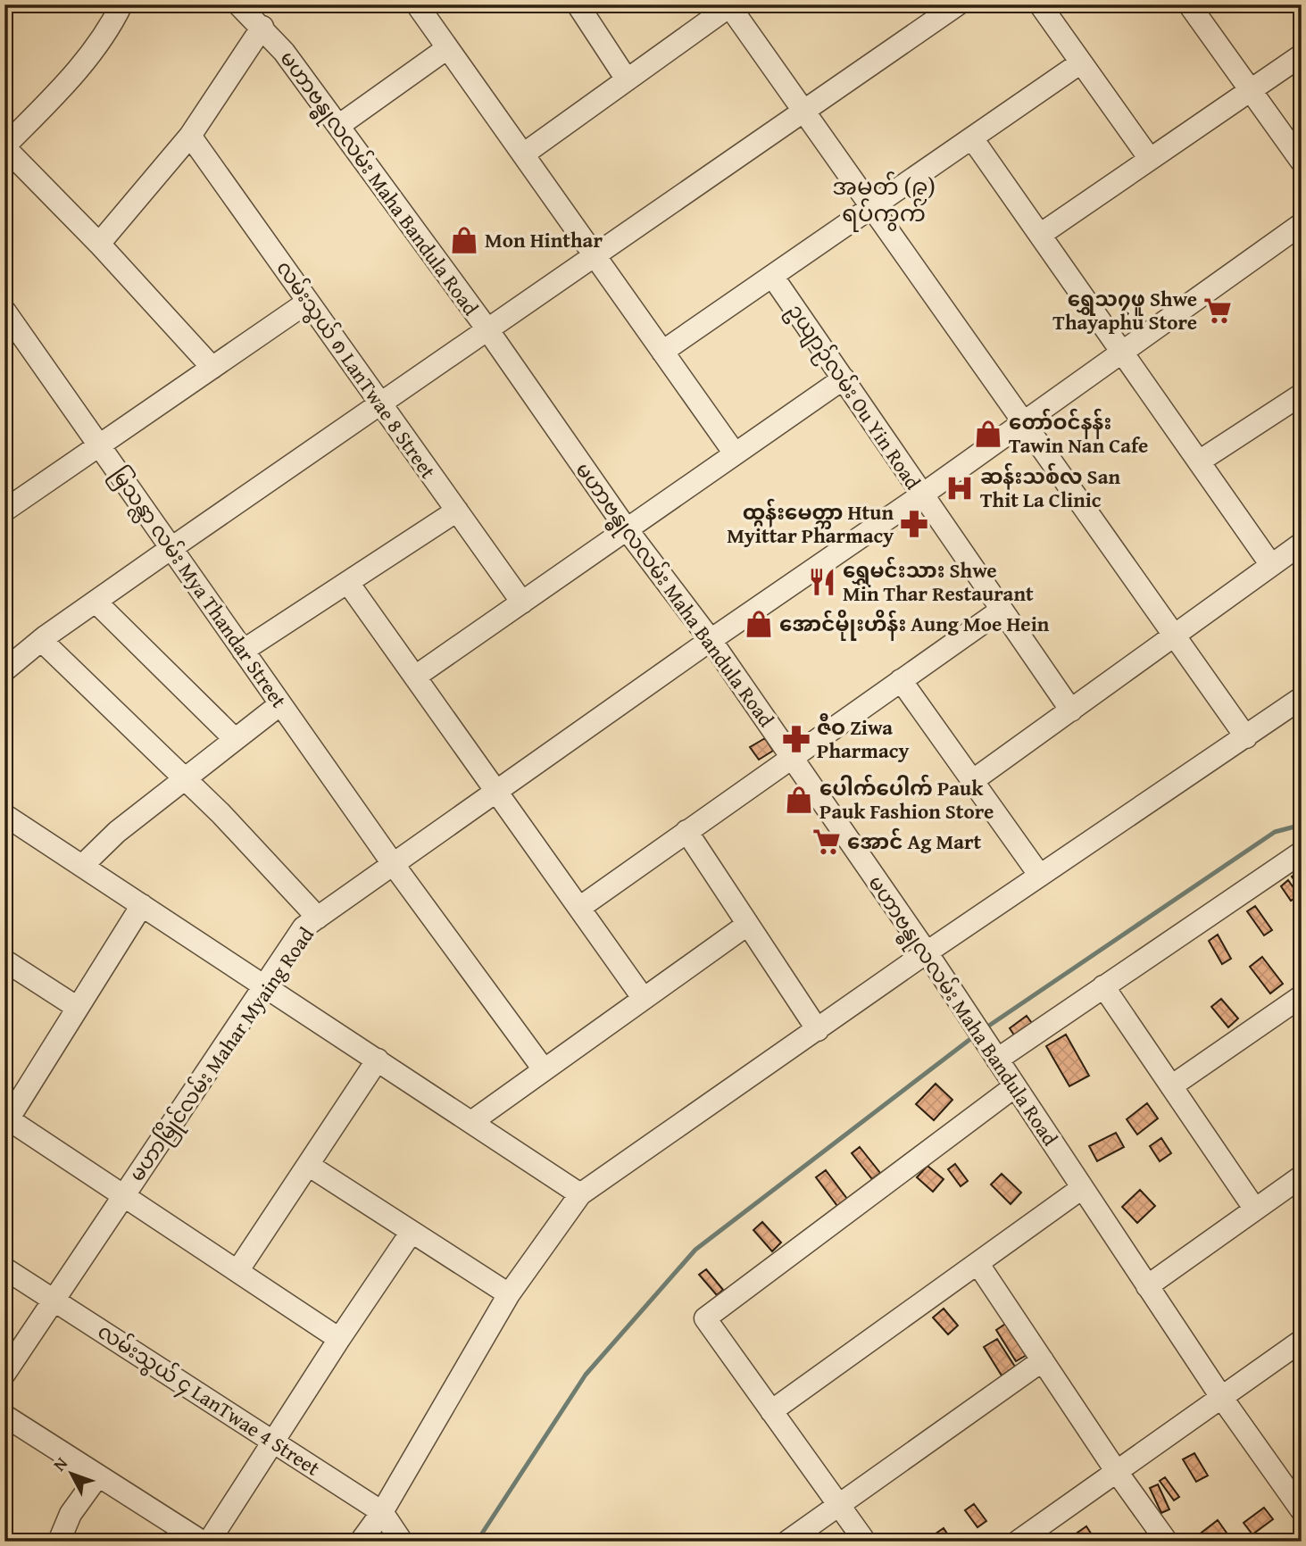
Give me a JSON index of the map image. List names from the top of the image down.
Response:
{
  "streets": {
    "street": [
      "မဟာဗန္ဓုလလမ်း Maha Bandula Road",
      "လမ်းသွယ် ၈ LanTwae 8 Street",
      "ဥယျာဉ်လမ်း Ou Yin Road",
      "မြသန္လာ လမ်း Mya Thandar Street",
      "မဟာမြိုင်လမ်း Mahar Myaing Road",
      "လမ်းသွယ် ၄ LanTwae 4 Street"
    ]
  },
  "crossings": [
    ["မဟာဗန္ဓုလလမ်း Maha Bandula Road", "မဟာမြိုင်လမ်း Mahar Myaing Road"],
    ["ဥယျာဉ်လမ်း Ou Yin Road", "မဟာမြိုင်လမ်း Mahar Myaing Road"],
    ["မြသန္လာ လမ်း Mya Thandar Street", "မဟာမြိုင်လမ်း Mahar Myaing Road"],
    ["မဟာမြိုင်လမ်း Mahar Myaing Road", "လမ်းသွယ် ၄ LanTwae 4 Street"]
  ],
  "districts": ["အမှတ် (၉) ရပ်ကွက်"],
  "places": {
    "shop": [
      "Mon Hinthar",
      "တော်ဝင်နန်း Tawin Nan Cafe",
      "အောင်မိုုးဟိန်း Aung Moe Hein",
      "ပေါက်ပေါက် Pauk Pauk Fashion Store"
    ],
    "supermarket": ["ရွှေသ၇ဖူ Shwe Thayaphu Store", "အောင် Ag Mart"],
    "hospital": ["ဆန်းသစ်လ San Thit La Clinic"],
    "pharmacy": ["ထွန်းမေတ္တာ Htun Myittar Pharmacy", "ဇီဝ Ziwa Pharmacy"],
    "restaurant": ["ရွှေမင်းသား Shwe Min Thar Restaurant"]
  },
  "north": "top left"
}
